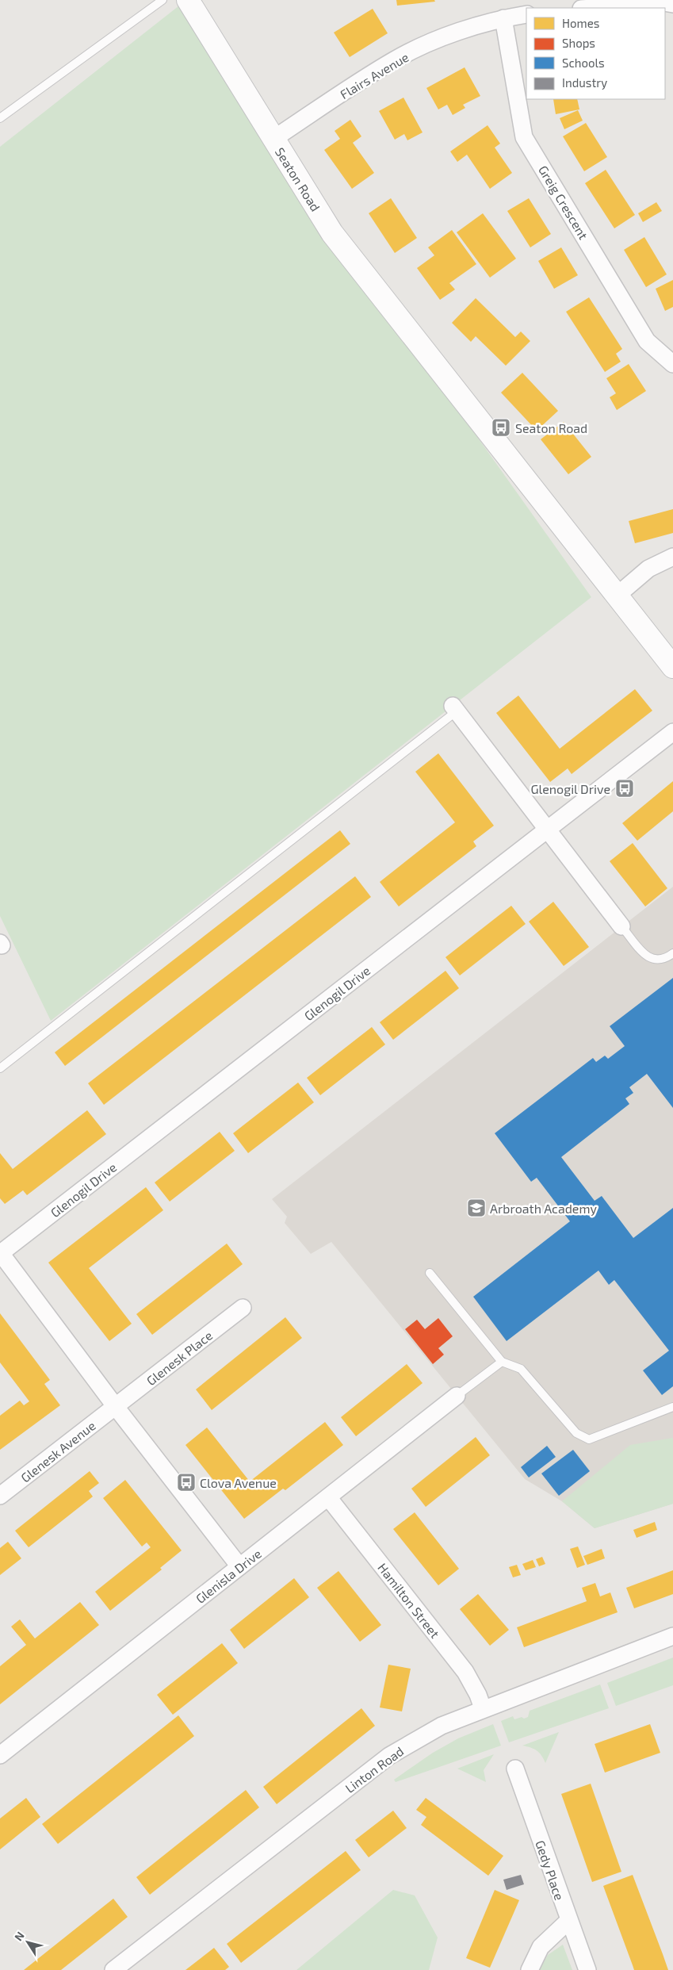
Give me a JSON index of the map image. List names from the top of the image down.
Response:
{
  "streets": {
    "street": [
      "Flairs Avenue",
      "Seaton Road",
      "Greig Crescent",
      "Glenogil Drive",
      "Glenesk Place",
      "Glenesk Avenue",
      "Glenisla Drive",
      "Hamilton Street",
      "Linton Road",
      "Gedy Place"
    ]
  },
  "crossings": [
    ["Flairs Avenue", "Seaton Road"],
    ["Flairs Avenue", "Greig Crescent"],
    ["Glenesk Place", "Glenesk Avenue"],
    ["Glenisla Drive", "Hamilton Street"],
    ["Hamilton Street", "Linton Road"]
  ],
  "places": {
    "bus stop": ["Seaton Road", "Glenogil Drive", "Clova Avenue"],
    "school or university": ["Arbroath Academy"]
  },
  "legend": [
    "Homes",
    "Shops",
    "Schools",
    "Industry"
  ],
  "north": "top left"
}
